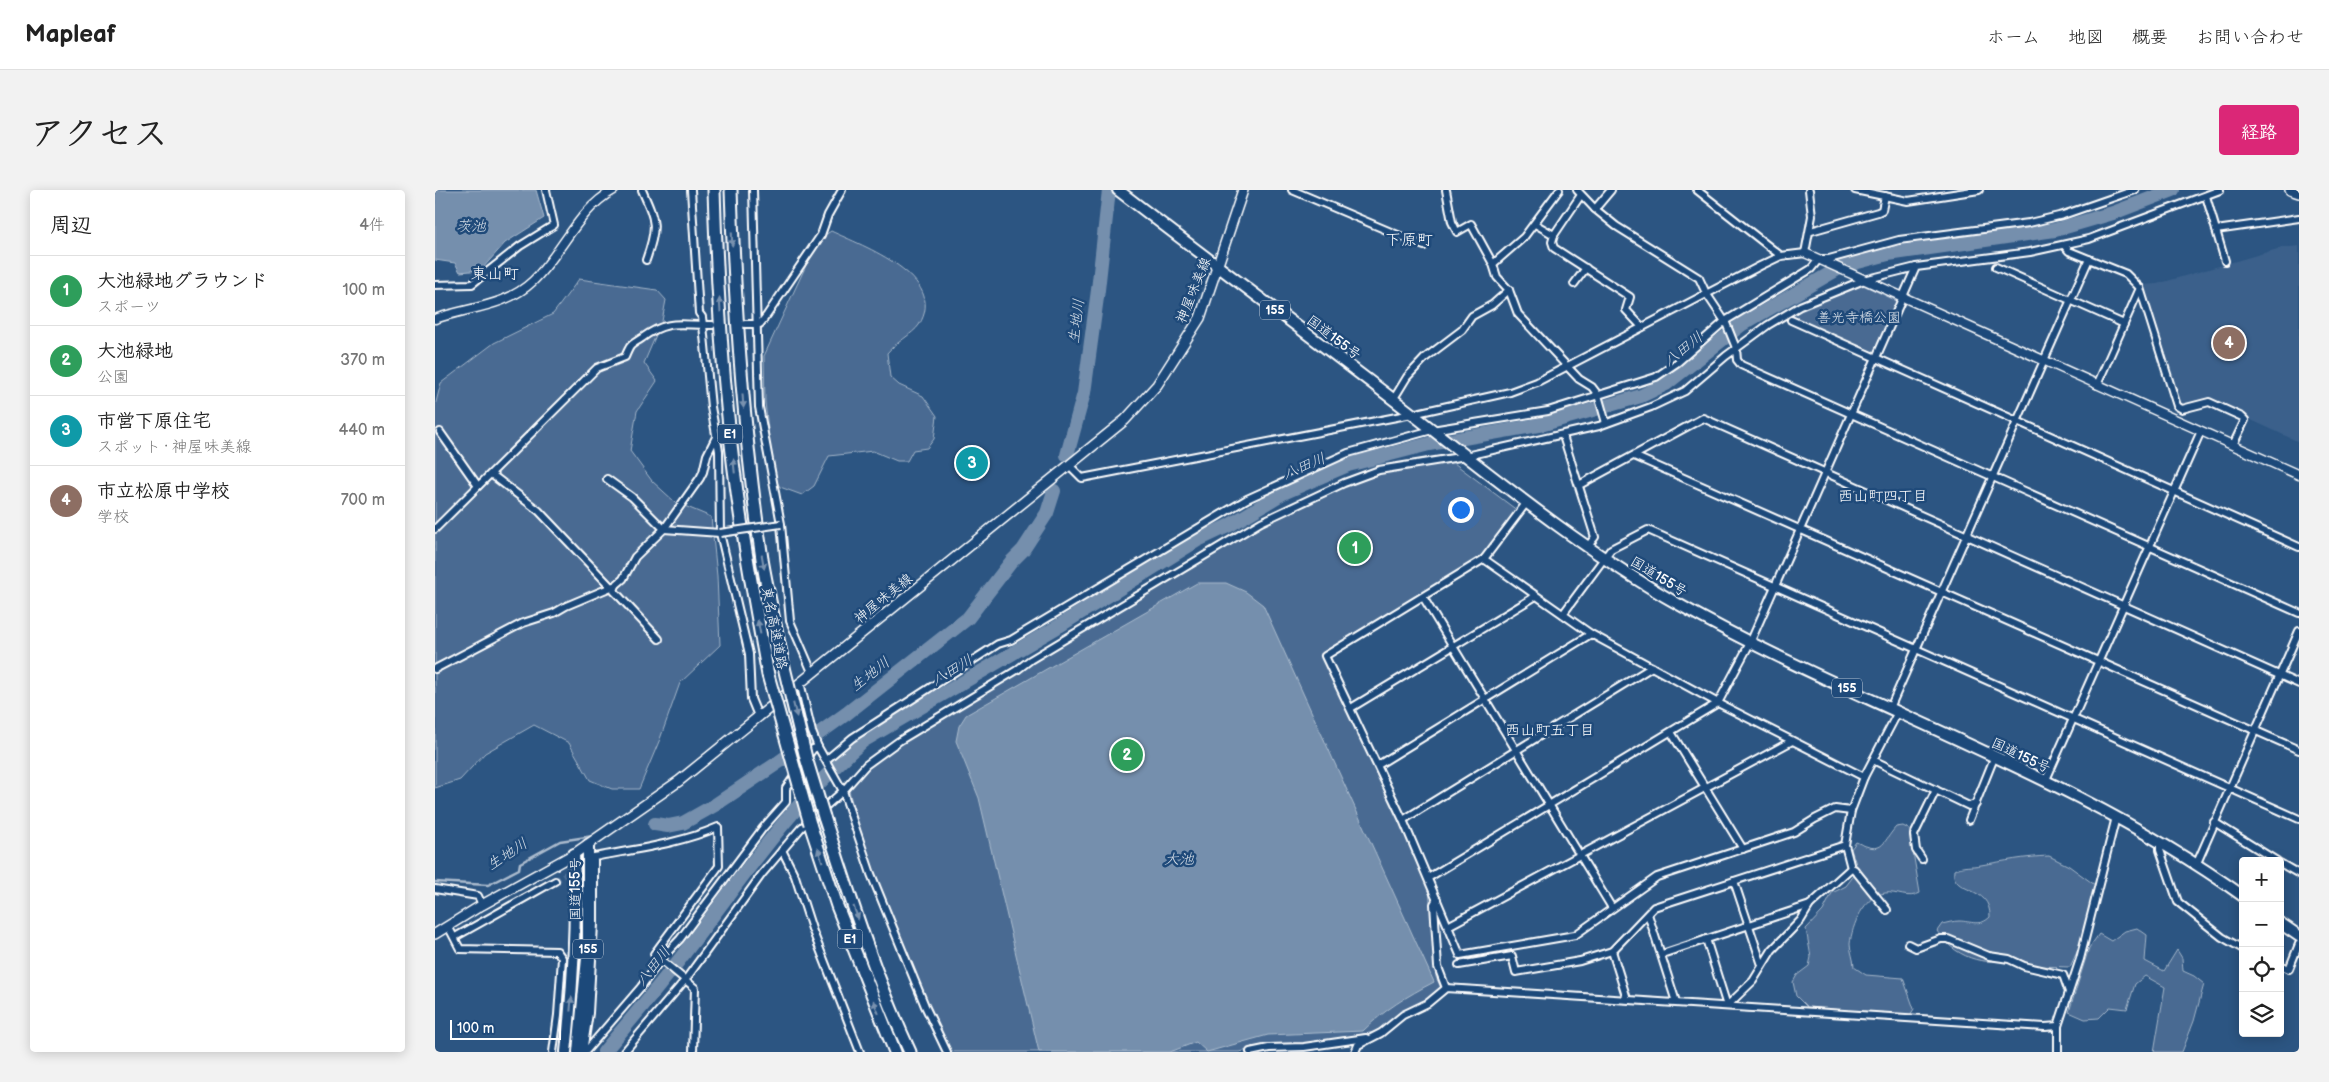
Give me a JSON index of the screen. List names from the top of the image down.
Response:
{
  "streets": {
    "highway": [
      "155",
      "国道155号",
      "E1",
      "東名高速道路"
    ],
    "main road": ["神屋味美線"]
  },
  "crossings": [
    ["神屋味美線", "国道155号"]
  ],
  "districts": [
    "下原町",
    "東山町",
    "西山町四丁目",
    "西山町五丁目"
  ],
  "water": [
    "茨池",
    "生地川",
    "八田川",
    "大池"
  ],
  "parks": ["善光寺橋公園"],
  "scale_bar": "100 m",
  "page": {
    "header": "Mapleaf",
    "nav": [
      "ホーム",
      "地図",
      "概要",
      "お問い合わせ"
    ],
    "title": "アクセス",
    "buttons": "経路",
    "heading": ["周辺", "4件"],
    "list": [
      {
        "mark": "1",
        "name": "大池緑地グラウンド",
        "note": "スポーツ",
        "value": "100 m"
      },
      {
        "mark": "2",
        "name": "大池緑地",
        "note": "公園",
        "value": "370 m"
      },
      {
        "mark": "3",
        "name": "市営下原住宅",
        "note": "スポット · 神屋味美線",
        "value": "440 m"
      },
      {
        "mark": "4",
        "name": "市立松原中学校",
        "note": "学校",
        "value": "700 m"
      }
    ],
    "pins": [
      "4",
      "3",
      "1",
      "2"
    ],
    "map_buttons": ["+", "−"],
    "scale": "100 m"
  }
}
